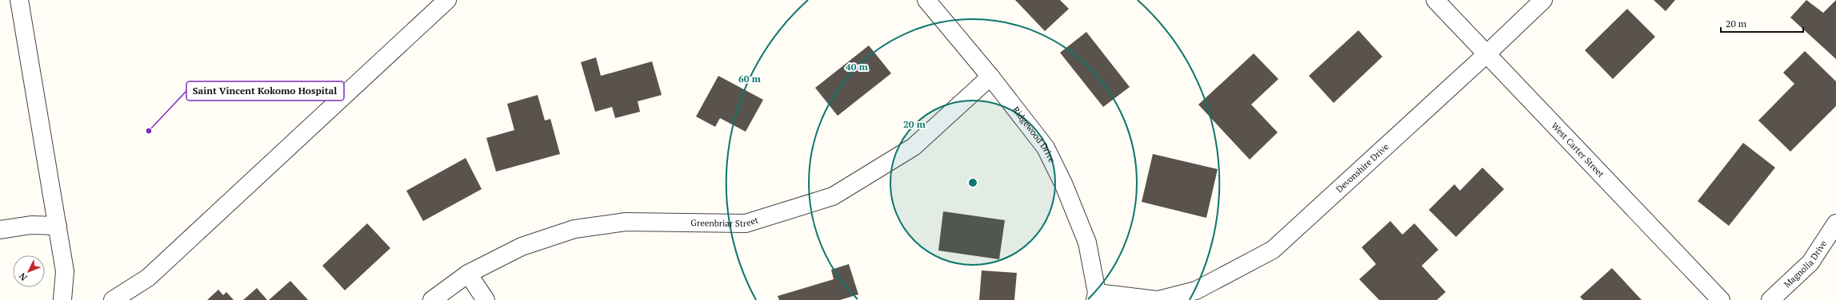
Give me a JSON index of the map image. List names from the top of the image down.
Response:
{
  "streets": {
    "street": [
      "Ridgewood Drive",
      "West Carter Street",
      "Devonshire Drive",
      "Greenbriar Street",
      "Magnolia Drive"
    ]
  },
  "crossings": [
    ["Ridgewood Drive", "Devonshire Drive"],
    ["Ridgewood Drive", "Greenbriar Street"],
    ["West Carter Street", "Devonshire Drive"]
  ],
  "places": ["Saint Vincent Kokomo Hospital"],
  "scale_bar": "20 m",
  "north": "bottom left",
  "rings": ["40 m", "60 m", "20 m"]
}
